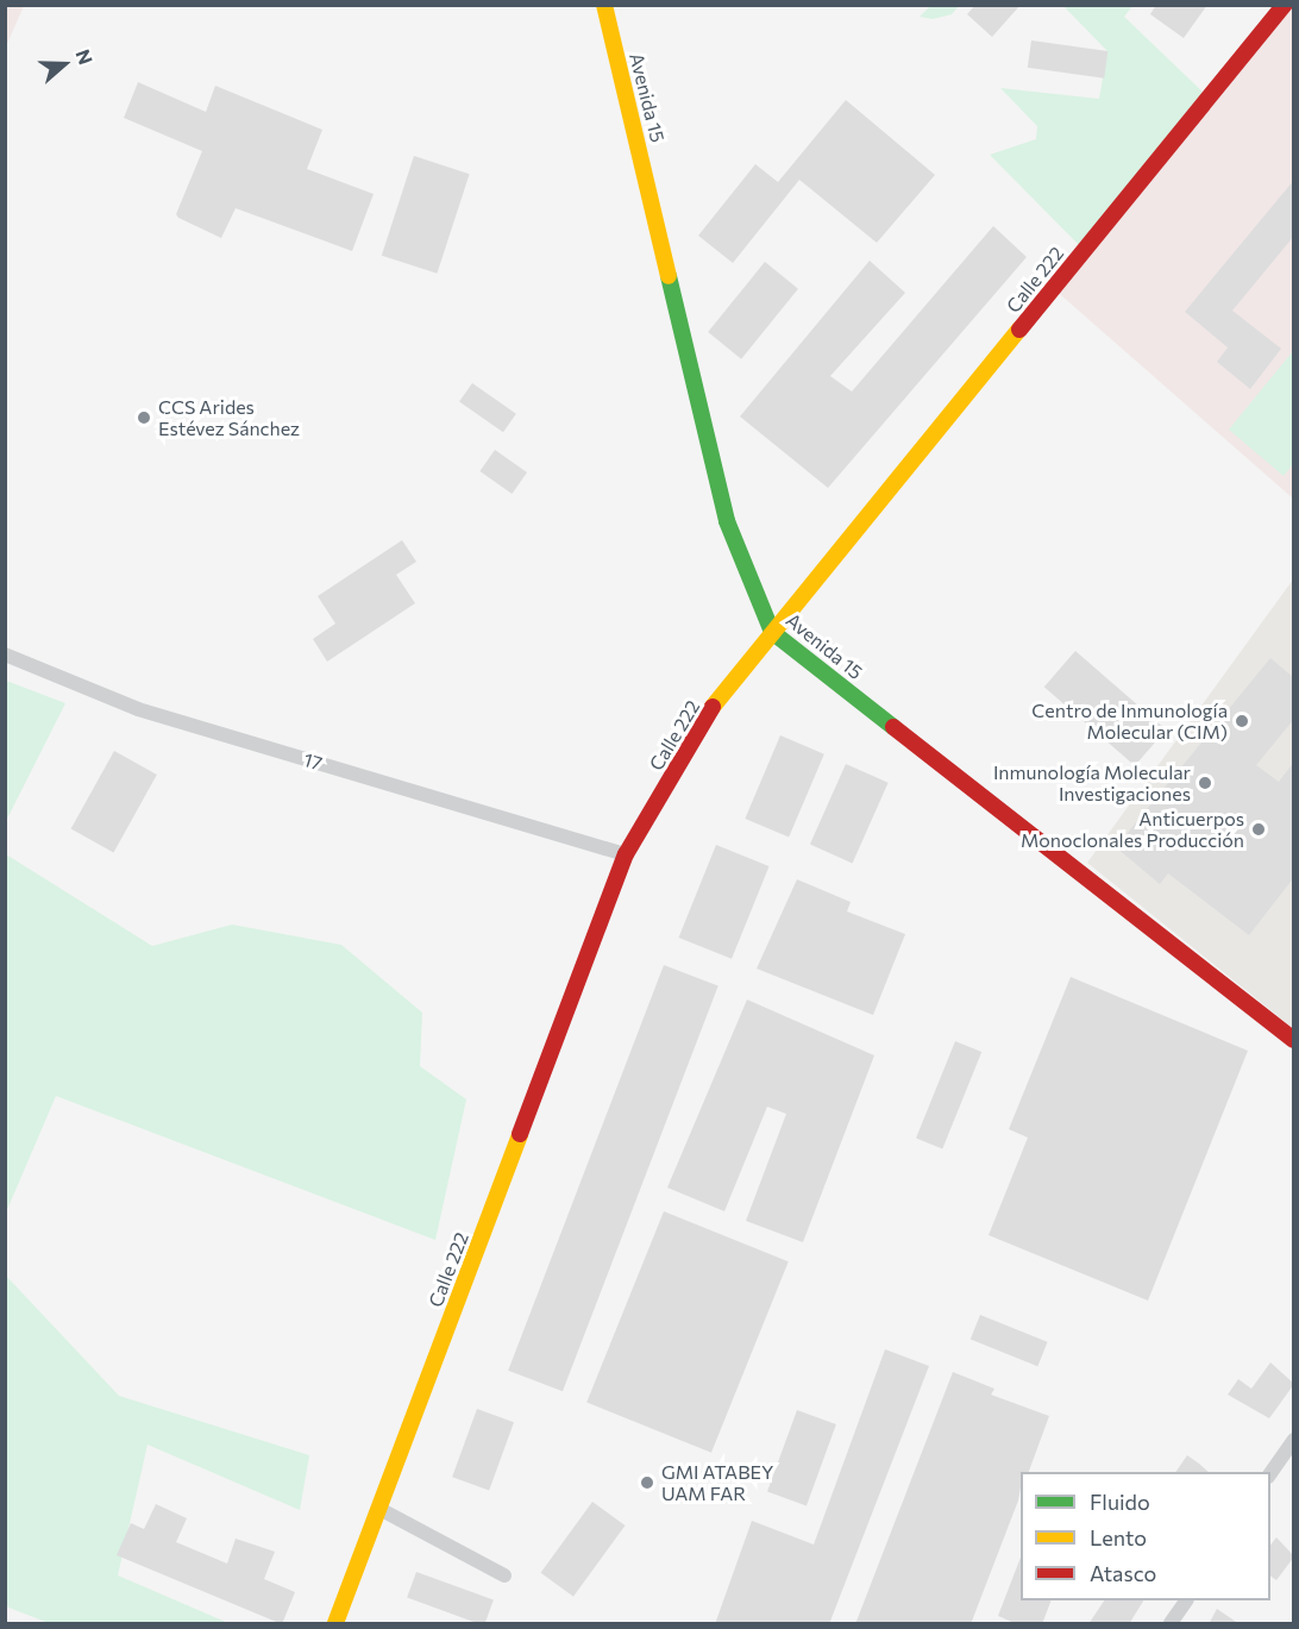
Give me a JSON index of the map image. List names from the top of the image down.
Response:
{
  "streets": {
    "main road": ["Avenida 15", "Calle 222"],
    "street": ["17"]
  },
  "crossings": [
    ["Avenida 15", "Calle 222"],
    ["Calle 222", "17"]
  ],
  "places": [
    "CCS Arides Estévez Sánchez",
    "Centro de Inmunología Molecular (CIM)",
    "Inmunología Molecular Investigaciones",
    "Anticuerpos Monoclonales Producción",
    "GMI ATABEY UAM FAR"
  ],
  "legend": ["Fluido", "Lento", "Atasco"],
  "north": "right"
}
